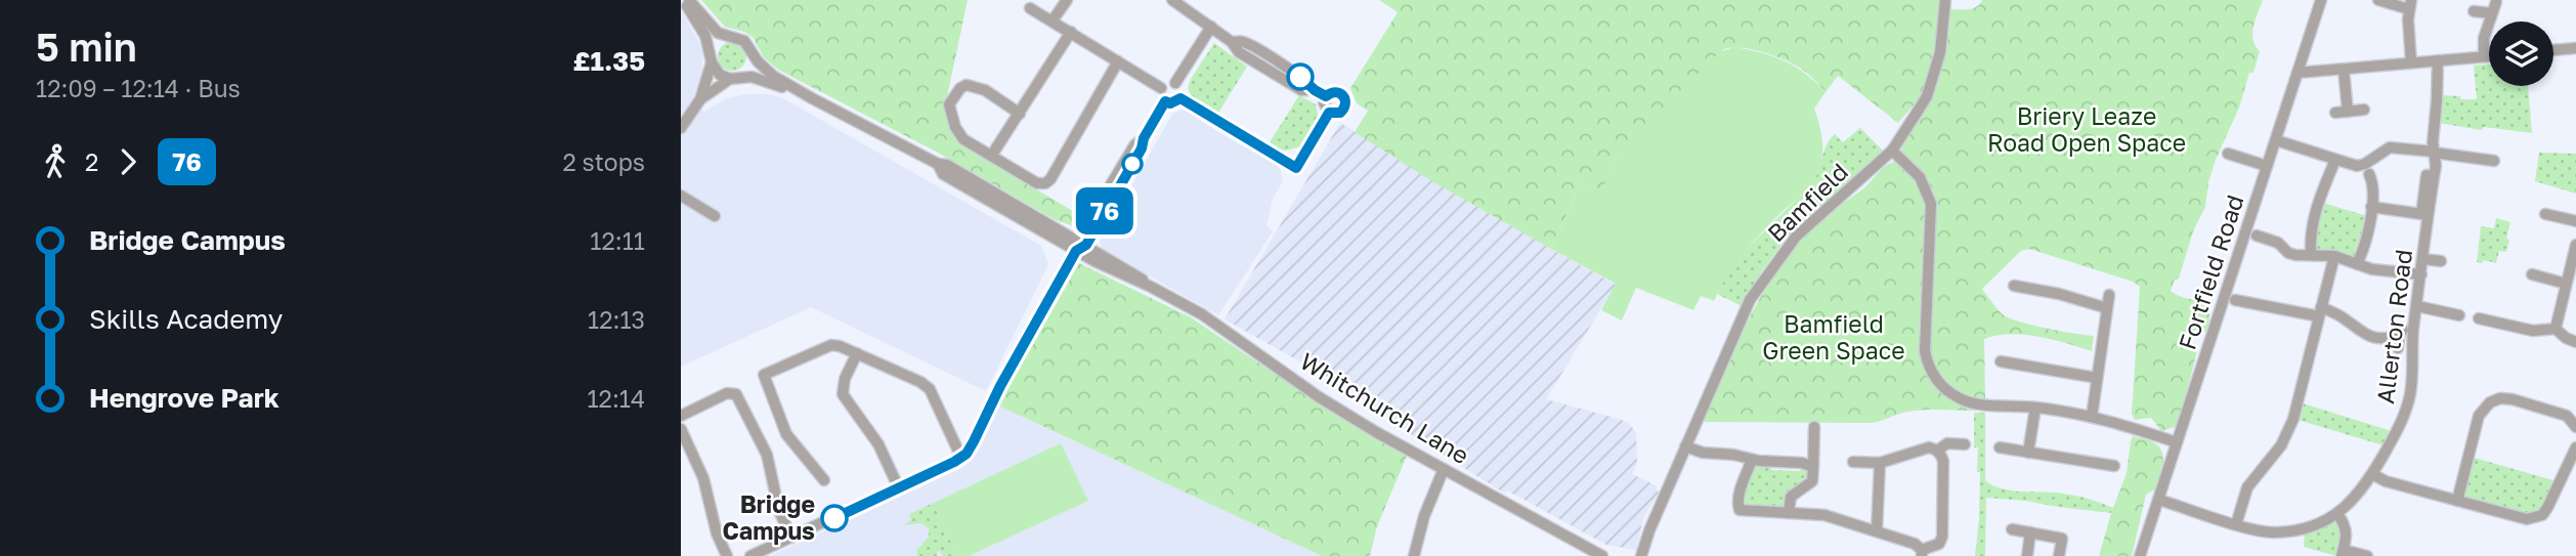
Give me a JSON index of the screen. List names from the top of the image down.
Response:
{
  "streets": {
    "street": [
      "Bamfield",
      "Fortfield Road",
      "Allerton Road",
      "Whitchurch Lane"
    ]
  },
  "crossings": [
    ["Fortfield Road", "Allerton Road"]
  ],
  "parks": ["Briery Leaze Road Open Space", "Bamfield Green Space"],
  "places": ["Bridge Campus"],
  "lines": ["bus line 76"],
  "page": {
    "heading": ["5 min", "12:09 – 12:14 · Bus", "£1.35"],
    "on_map": "76",
    "legs": ["2", "76", "2 stops"],
    "list": [
      {
        "name": "Bridge Campus",
        "value": "12:11"
      },
      {
        "name": "Skills Academy",
        "value": "12:13"
      },
      {
        "name": "Hengrove Park",
        "value": "12:14"
      }
    ]
  }
}
